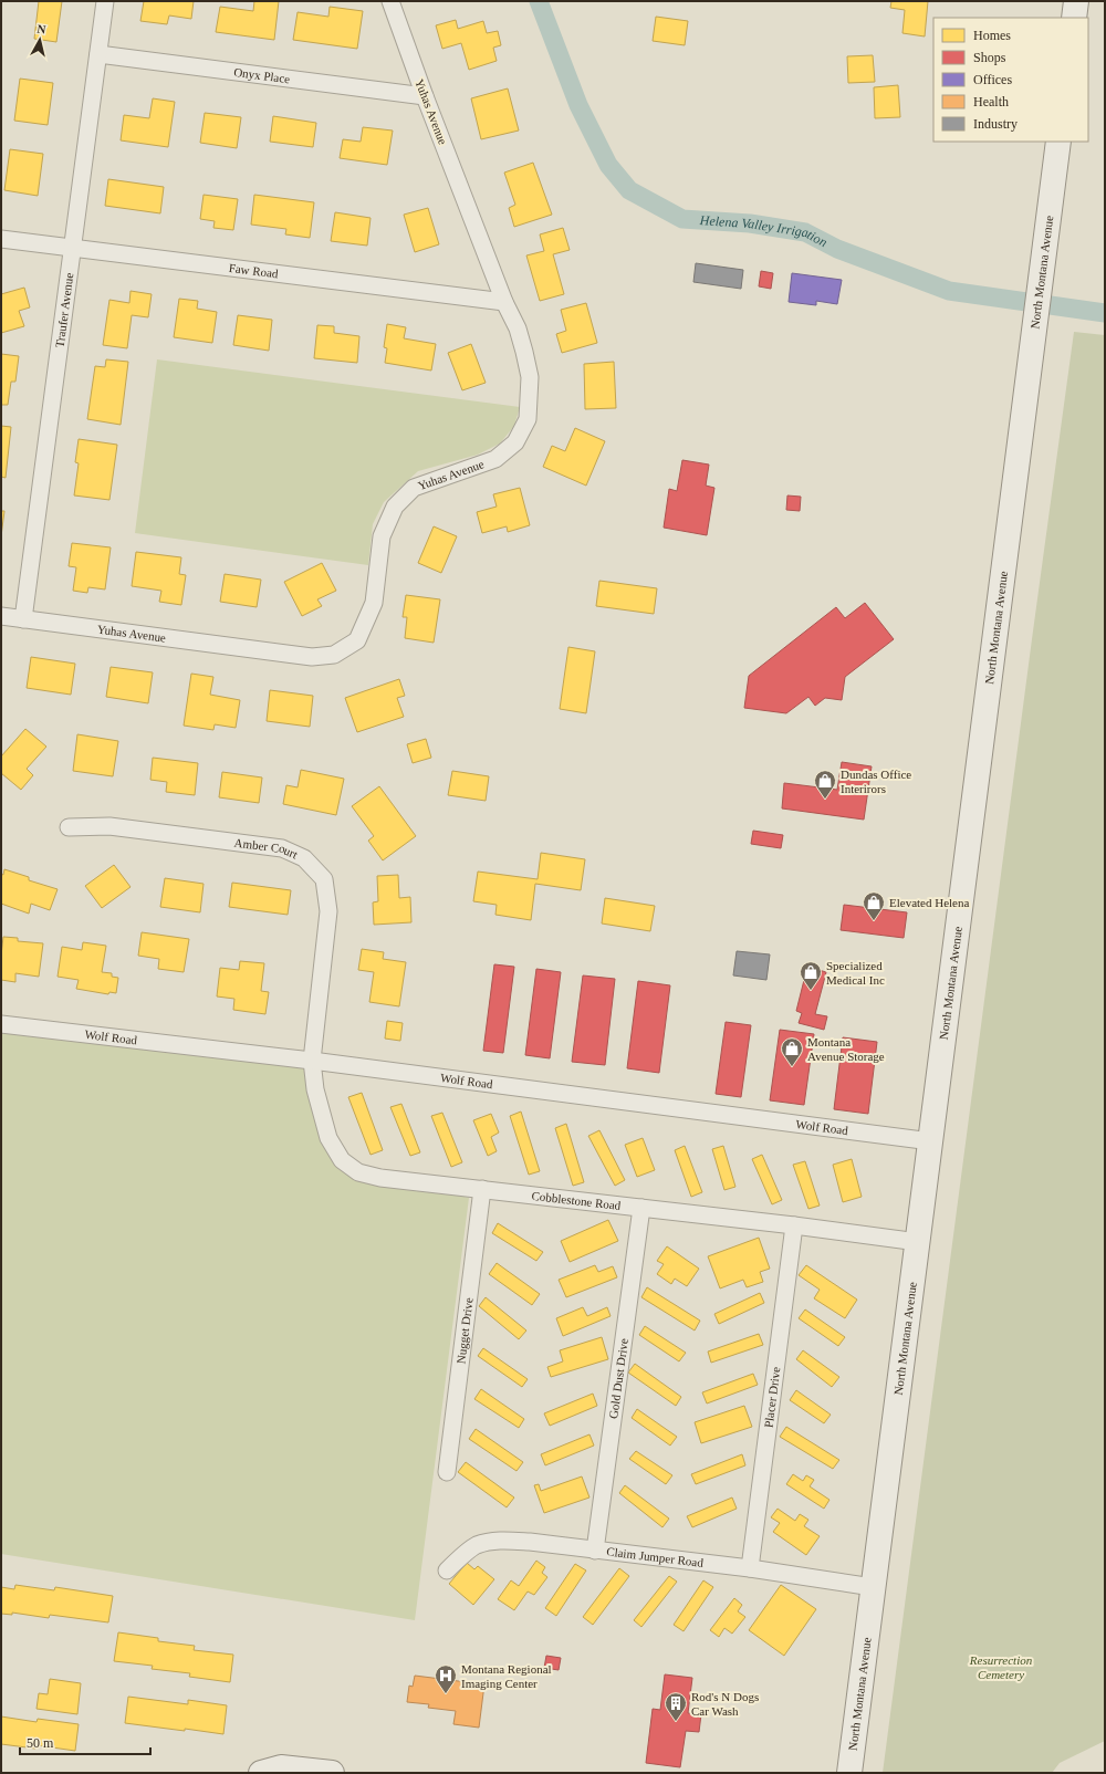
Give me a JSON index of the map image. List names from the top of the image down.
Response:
{
  "streets": {
    "main road": ["North Montana Avenue"],
    "street": [
      "Onyx Place",
      "Yuhas Avenue",
      "Faw Road",
      "Traufer Avenue",
      "Amber Court",
      "Wolf Road",
      "Cobblestone Road",
      "Nugget Drive",
      "Gold Dust Drive",
      "Placer Drive",
      "Claim Jumper Road"
    ]
  },
  "crossings": [
    ["Onyx Place", "Yuhas Avenue"],
    ["Onyx Place", "Traufer Avenue"],
    ["Yuhas Avenue", "Faw Road"],
    ["Yuhas Avenue", "Traufer Avenue"],
    ["Faw Road", "Traufer Avenue"],
    ["North Montana Avenue", "Wolf Road"],
    ["North Montana Avenue", "Cobblestone Road"],
    ["North Montana Avenue", "Claim Jumper Road"],
    ["Amber Court", "Wolf Road"],
    ["Amber Court", "Cobblestone Road"],
    ["Wolf Road", "Cobblestone Road"],
    ["Cobblestone Road", "Nugget Drive"],
    ["Cobblestone Road", "Gold Dust Drive"],
    ["Cobblestone Road", "Placer Drive"],
    ["Gold Dust Drive", "Claim Jumper Road"],
    ["Placer Drive", "Claim Jumper Road"]
  ],
  "water": ["Helena Valley Irrigation"],
  "parks": ["Resurrection Cemetery"],
  "places": {
    "shop": [
      "Dundas Office Interirors",
      "Elevated Helena",
      "Specialized Medical Inc",
      "Montana Avenue Storage"
    ],
    "hospital": ["Montana Regional Imaging Center"],
    "building": ["Rod's N Dogs Car Wash"]
  },
  "legend": [
    "Homes",
    "Shops",
    "Offices",
    "Health",
    "Industry"
  ],
  "scale_bar": "50 m",
  "north": "top"
}
